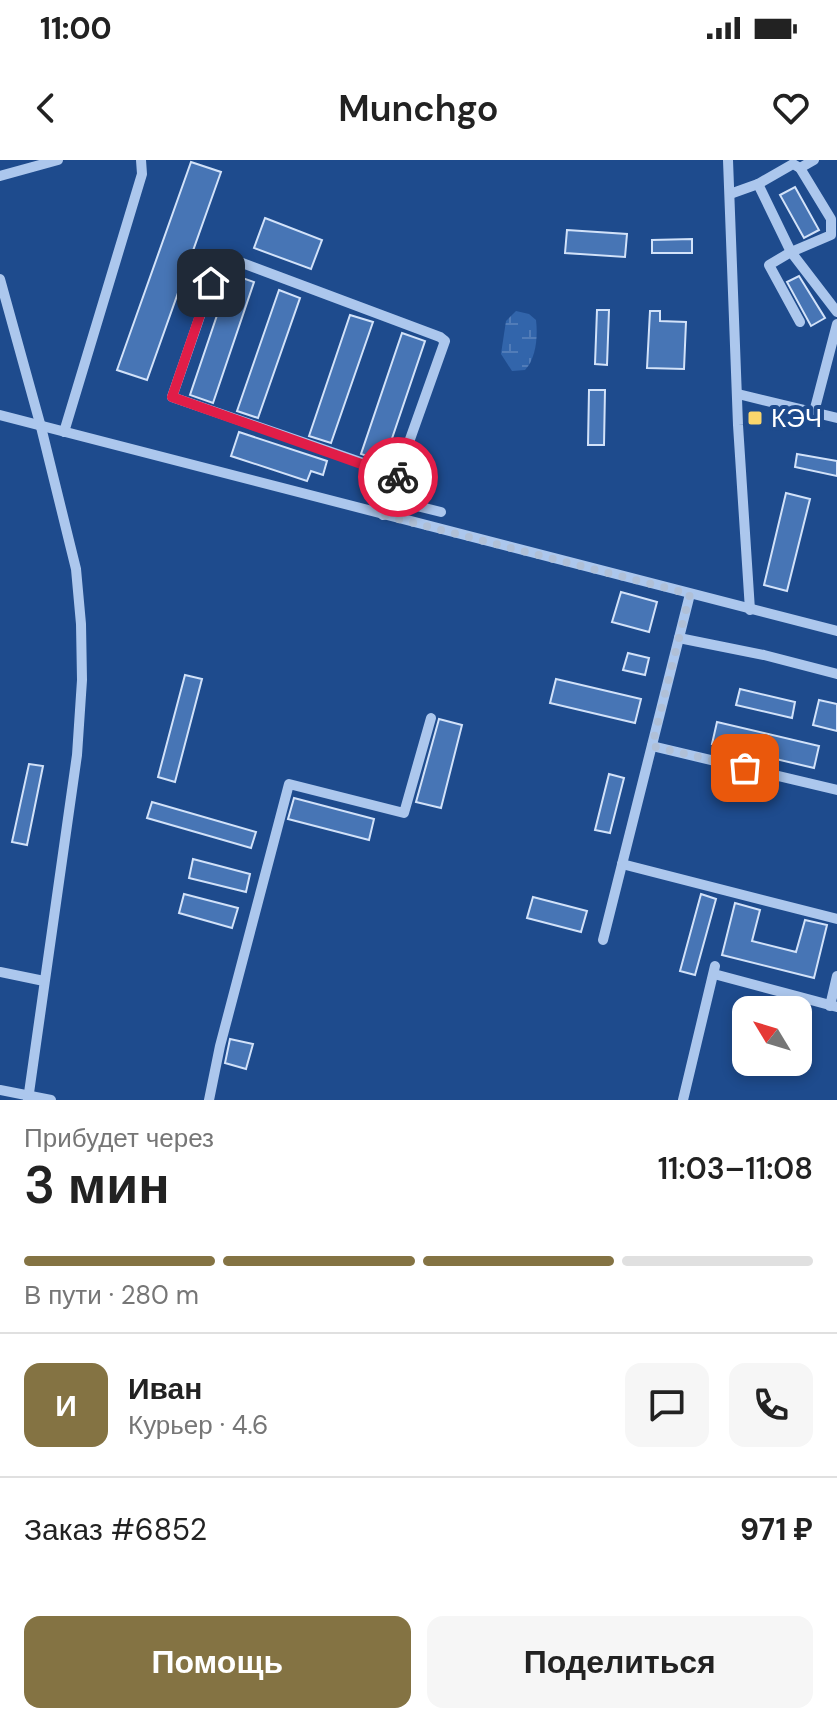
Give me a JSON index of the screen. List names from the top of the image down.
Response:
{
  "places": {
    "transit": ["КЭЧ"]
  },
  "north": "top left",
  "page": {
    "status": "11:00",
    "header": "Munchgo",
    "heading": ["3 мин", "Прибудет через", "11:03–11:08"],
    "panel": [
      "Иван",
      "Курьер · 4.6",
      "Заказ #6852",
      "971 ₽"
    ],
    "bar": "В пути · 280 m",
    "round": "И",
    "buttons": ["Помощь", "Поделиться"]
  }
}
